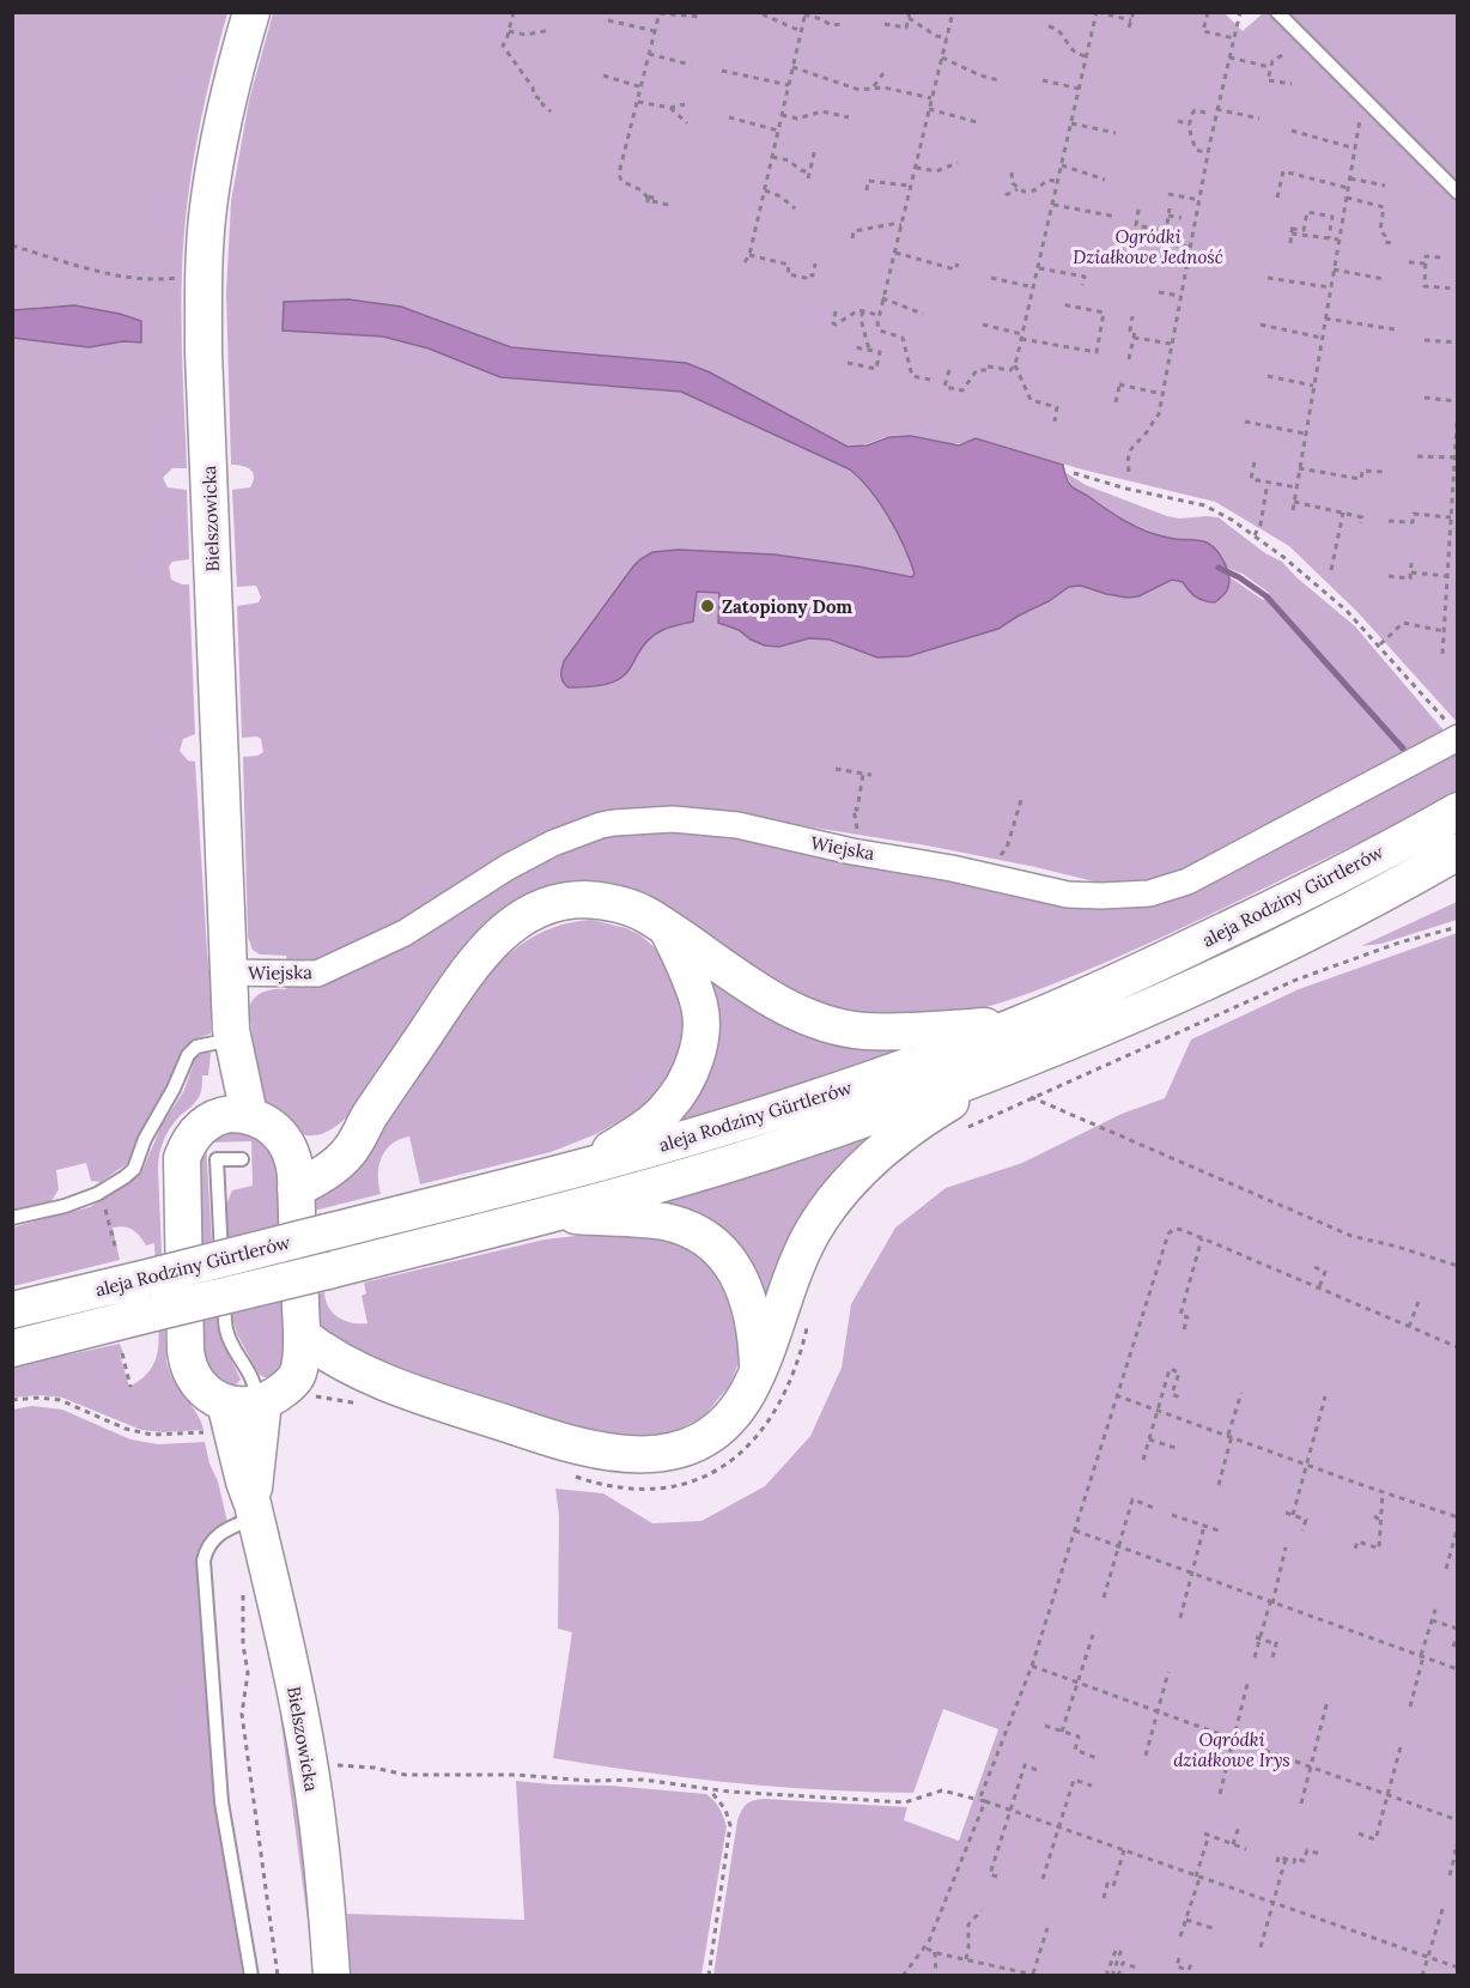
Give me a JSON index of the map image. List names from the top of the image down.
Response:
{
  "streets": {
    "main road": ["Bielszowicka", "aleja Rodziny Gürtlerów"],
    "street": ["Wiejska"]
  },
  "crossings": [
    ["Bielszowicka", "Wiejska"]
  ],
  "parks": ["Ogródki Działkowe Jedność", "Ogródki działkowe Irys"],
  "places": ["Zatopiony Dom"]
}
